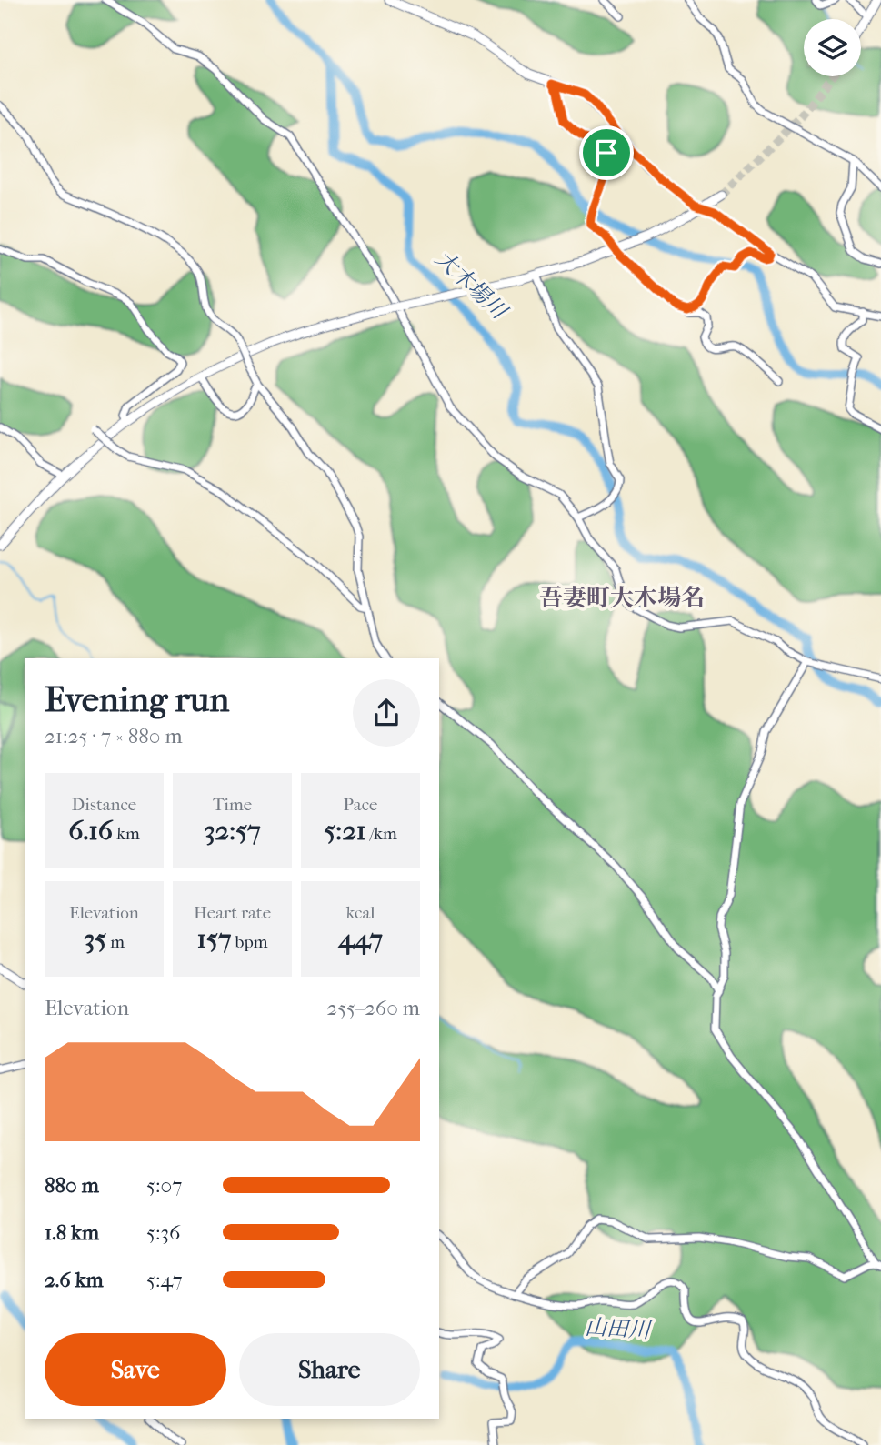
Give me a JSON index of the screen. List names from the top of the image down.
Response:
{
  "districts": ["吾妻町大木場名"],
  "water": ["大木場川", "山田川"],
  "page": {
    "heading": ["Evening run", "21:25 · 7 × 880 m"],
    "stats": [
      ["Distance", "6.16 km"],
      ["Time", "32:57"],
      ["Pace", "5:21 /km"],
      ["Elevation", "35 m"],
      ["Heart rate", "157 bpm"],
      ["kcal", "447"]
    ],
    "chart": ["Elevation", "255–260 m"],
    "list": [
      {
        "name": "880 m",
        "note": "5:07"
      },
      {
        "name": "1.8 km",
        "note": "5:36"
      },
      {
        "name": "2.6 km",
        "note": "5:47"
      }
    ],
    "buttons": ["Save", "Share"]
  }
}
